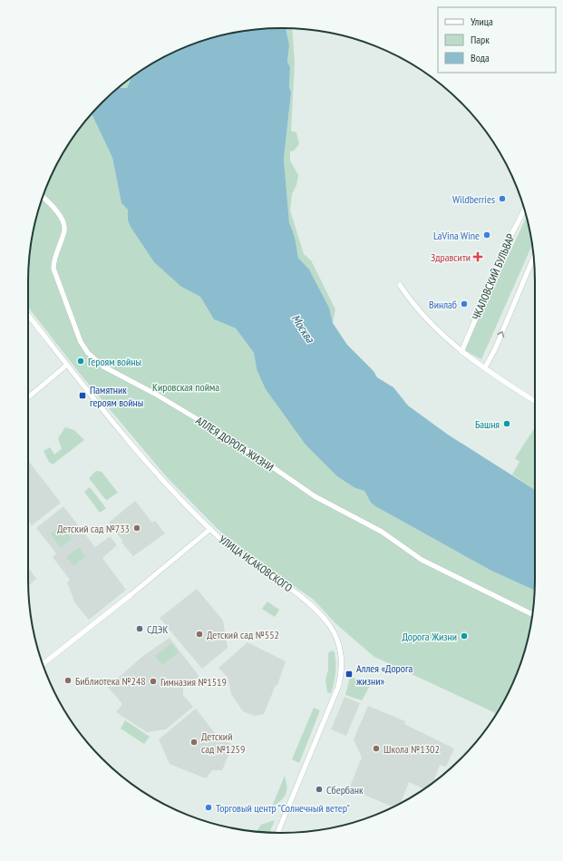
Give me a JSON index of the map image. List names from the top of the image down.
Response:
{
  "streets": {
    "street": ["ЧКАЛОВСКИЙ БУЛЬВАР", "АЛЛЕЯ ДОРОГА ЖИЗНИ", "УЛИЦА ИСАКОВСКОГО"]
  },
  "water": ["Москва"],
  "parks": ["Кировская пойма"],
  "places": {
    "other": [
      "Wildberries",
      "LaVina Wine",
      "Винлаб",
      "Героям войны",
      "Башня",
      "Детский сад №733",
      "СДЭК",
      "Детский сад №552",
      "Дорога Жизни",
      "Библиотека №248",
      "Гимназия №1519",
      "Детский сад №1259",
      "Школа №1302",
      "Сбербанк",
      "Торговый центр \"Солнечный ветер\""
    ],
    "health": ["Здравсити"],
    "transit": ["Памятник героям войны", "Аллея «Дорога жизни»"]
  },
  "legend": ["Улица", "Парк", "Вода"]
}
